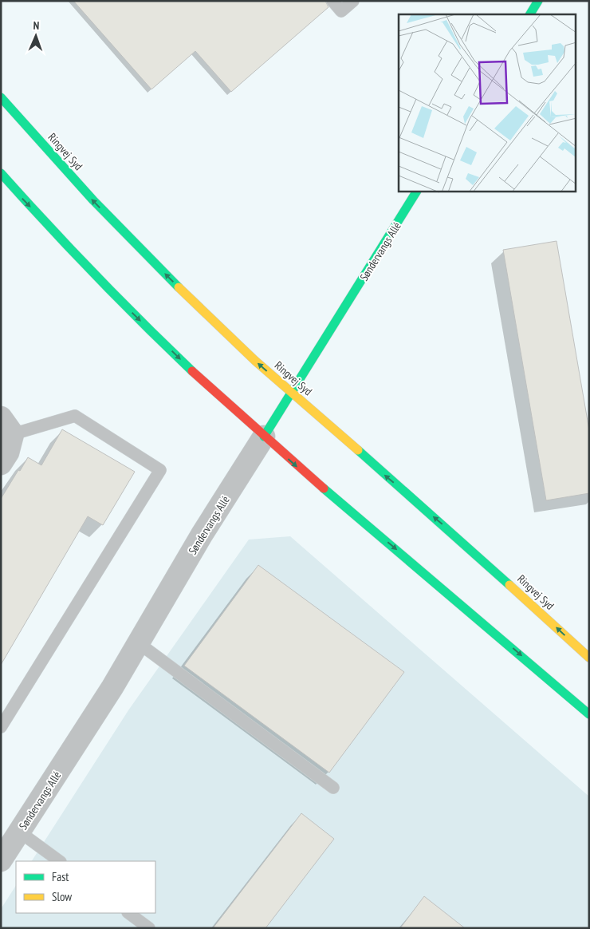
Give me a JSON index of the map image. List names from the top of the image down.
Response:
{
  "streets": {
    "main road": ["Ringvej Syd", "Søndervangs Allé"]
  },
  "crossings": [
    ["Ringvej Syd", "Søndervangs Allé"]
  ],
  "legend": ["Fast", "Slow"],
  "north": "top"
}
